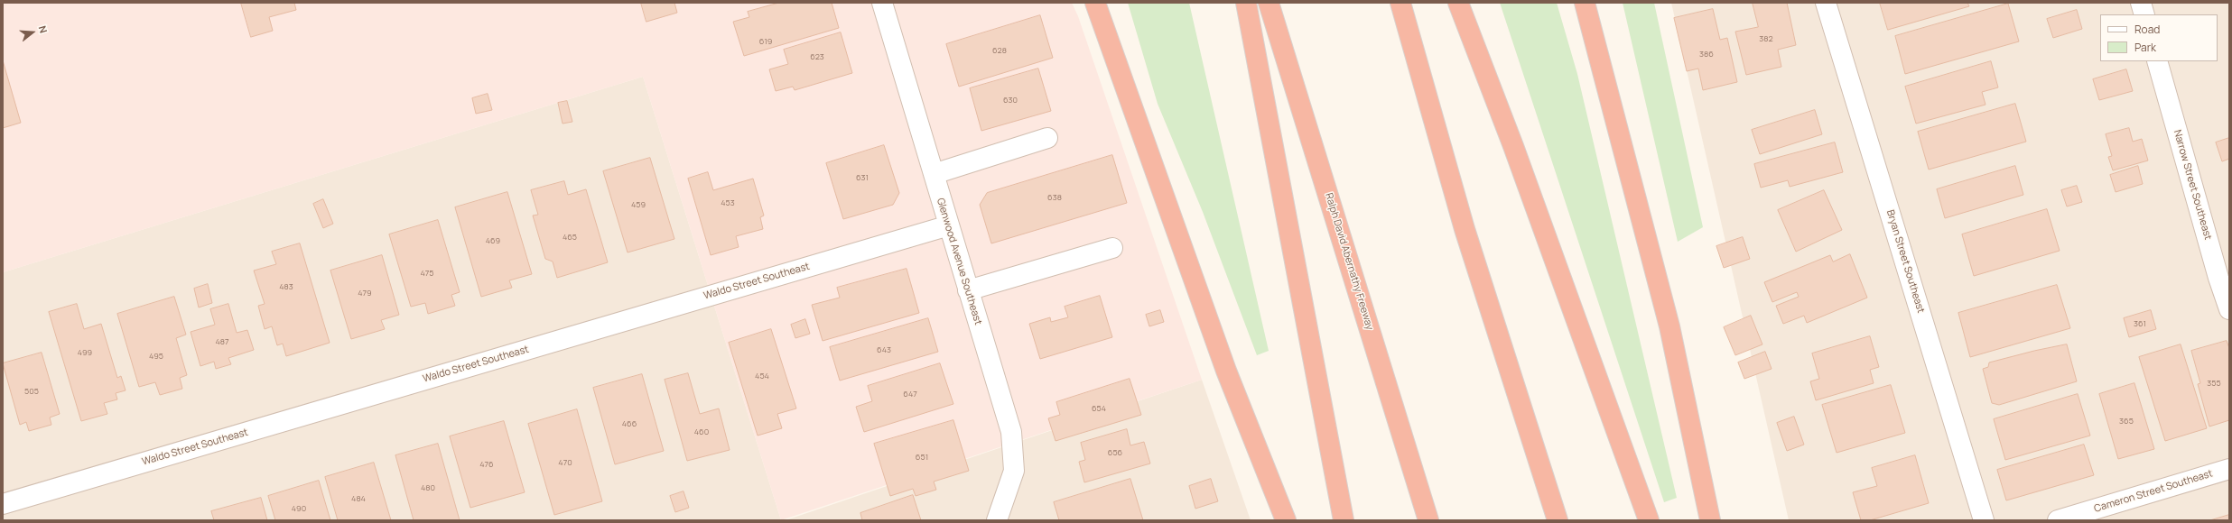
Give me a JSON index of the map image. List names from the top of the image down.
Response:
{
  "streets": {
    "highway": ["Ralph David Abernathy Freeway"],
    "street": [
      "Narrow Street Southeast",
      "Glenwood Avenue Southeast",
      "Bryan Street Southeast",
      "Waldo Street Southeast",
      "Cameron Street Southeast"
    ]
  },
  "crossings": [
    ["Glenwood Avenue Southeast", "Waldo Street Southeast"]
  ],
  "house_numbers": [
    "382",
    "619",
    "628",
    "386",
    "623",
    "630",
    "631",
    "638",
    "453",
    "459",
    "465",
    "469",
    "475",
    "483",
    "479",
    "361",
    "487",
    "643",
    "499",
    "495",
    "454",
    "355",
    "505",
    "647",
    "654",
    "365",
    "466",
    "460",
    "656",
    "651",
    "470",
    "476",
    "480",
    "484",
    "490"
  ],
  "legend": ["Road", "Park"],
  "north": "right"
}
